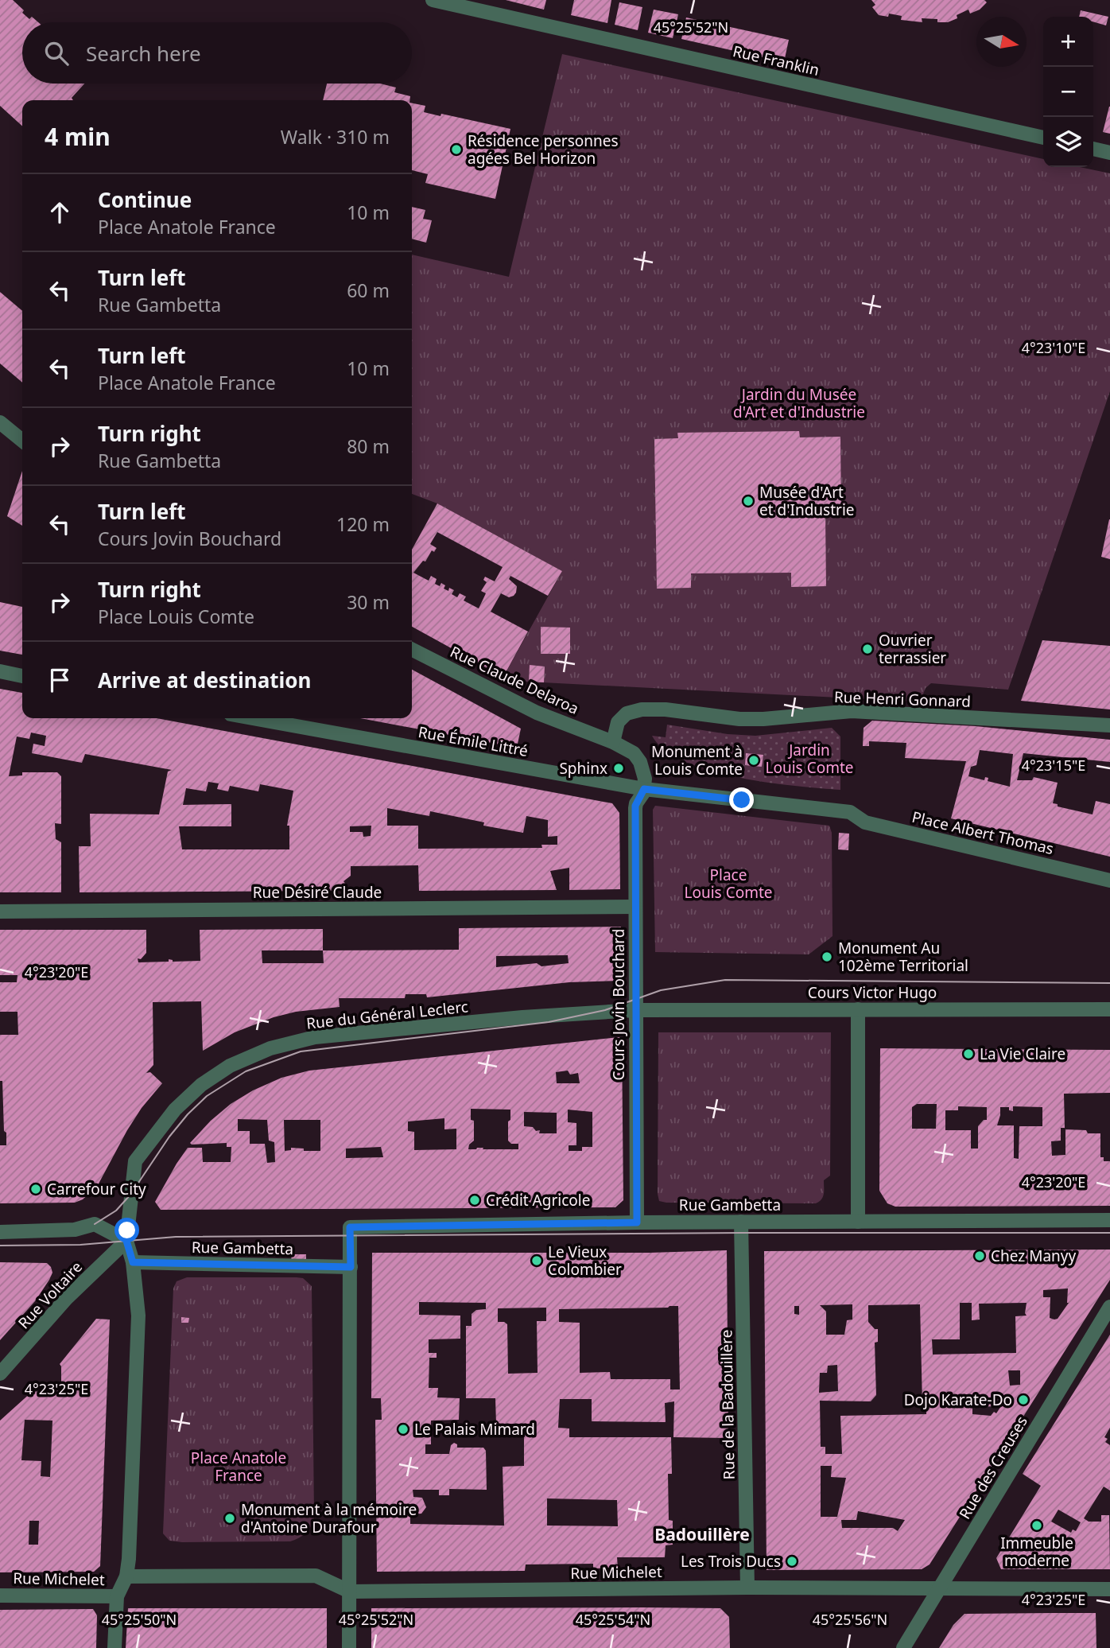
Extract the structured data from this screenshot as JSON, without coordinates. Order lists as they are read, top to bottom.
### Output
{
  "streets": {
    "street": [
      "Rue Franklin",
      "Rue Claude Delaroa",
      "Rue Henri Gonnard",
      "Rue Émile Littré",
      "Place Albert Thomas",
      "Rue Désiré Claude",
      "Cours Victor Hugo",
      "Cours Jovin Bouchard",
      "Rue du Général Leclerc",
      "Rue Gambetta",
      "Rue Voltaire",
      "Rue de la Badouillère",
      "Rue des Creuses",
      "Rue Michelet"
    ]
  },
  "crossings": [
    ["Rue Claude Delaroa", "Rue Henri Gonnard"],
    ["Rue Claude Delaroa", "Rue Émile Littré"],
    ["Rue Claude Delaroa", "Place Albert Thomas"],
    ["Rue Claude Delaroa", "Cours Jovin Bouchard"],
    ["Rue Émile Littré", "Place Albert Thomas"],
    ["Rue Émile Littré", "Cours Jovin Bouchard"],
    ["Place Albert Thomas", "Cours Jovin Bouchard"],
    ["Rue Désiré Claude", "Cours Jovin Bouchard"],
    ["Cours Victor Hugo", "Cours Jovin Bouchard"],
    ["Cours Victor Hugo", "Rue du Général Leclerc"],
    ["Cours Jovin Bouchard", "Rue du Général Leclerc"],
    ["Cours Jovin Bouchard", "Rue Gambetta"],
    ["Rue du Général Leclerc", "Rue Voltaire"],
    ["Rue Gambetta", "Rue de la Badouillère"],
    ["Rue de la Badouillère", "Rue Michelet"],
    ["Rue des Creuses", "Rue Michelet"]
  ],
  "districts": ["Badouillère"],
  "parks": [
    "Jardin du Musée d'Art et d'Industrie",
    "Jardin Louis Comte",
    "Place Louis Comte",
    "Place Anatole France"
  ],
  "places": [
    "Résidence personnes agées Bel Horizon",
    "Musée d'Art et d'Industrie",
    "Ouvrier terrassier",
    "Monument à Louis Comte",
    "Sphinx",
    "Monument Au 102ème Territorial",
    "La Vie Claire",
    "Carrefour City",
    "Crédit Agricole",
    "Chez Manyy",
    "Le Vieux Colombier",
    "Dojo Karate-Do",
    "Le Palais Mimard",
    "Monument à la mémoire d'Antoine Durafour",
    "Immeuble moderne",
    "Les Trois Ducs"
  ],
  "north": "right",
  "page": {
    "map_buttons": ["+", "−"],
    "search": "Search here",
    "heading": ["4 min", "Walk · 310 m"],
    "list": [
      ["Continue", "Place Anatole France", "10 m"],
      ["Turn left", "Rue Gambetta", "60 m"],
      ["Turn left", "Place Anatole France", "10 m"],
      ["Turn right", "Rue Gambetta", "80 m"],
      ["Turn left", "Cours Jovin Bouchard", "120 m"],
      ["Turn right", "Place Louis Comte", "30 m"],
      "Arrive at destination"
    ]
  },
  "coordinates": [
    "45°25'52\"N",
    "4°23'10\"E",
    "4°23'15\"E",
    "4°23'20\"E",
    "4°23'25\"E",
    "45°25'50\"N",
    "45°25'54\"N",
    "45°25'56\"N"
  ]
}
